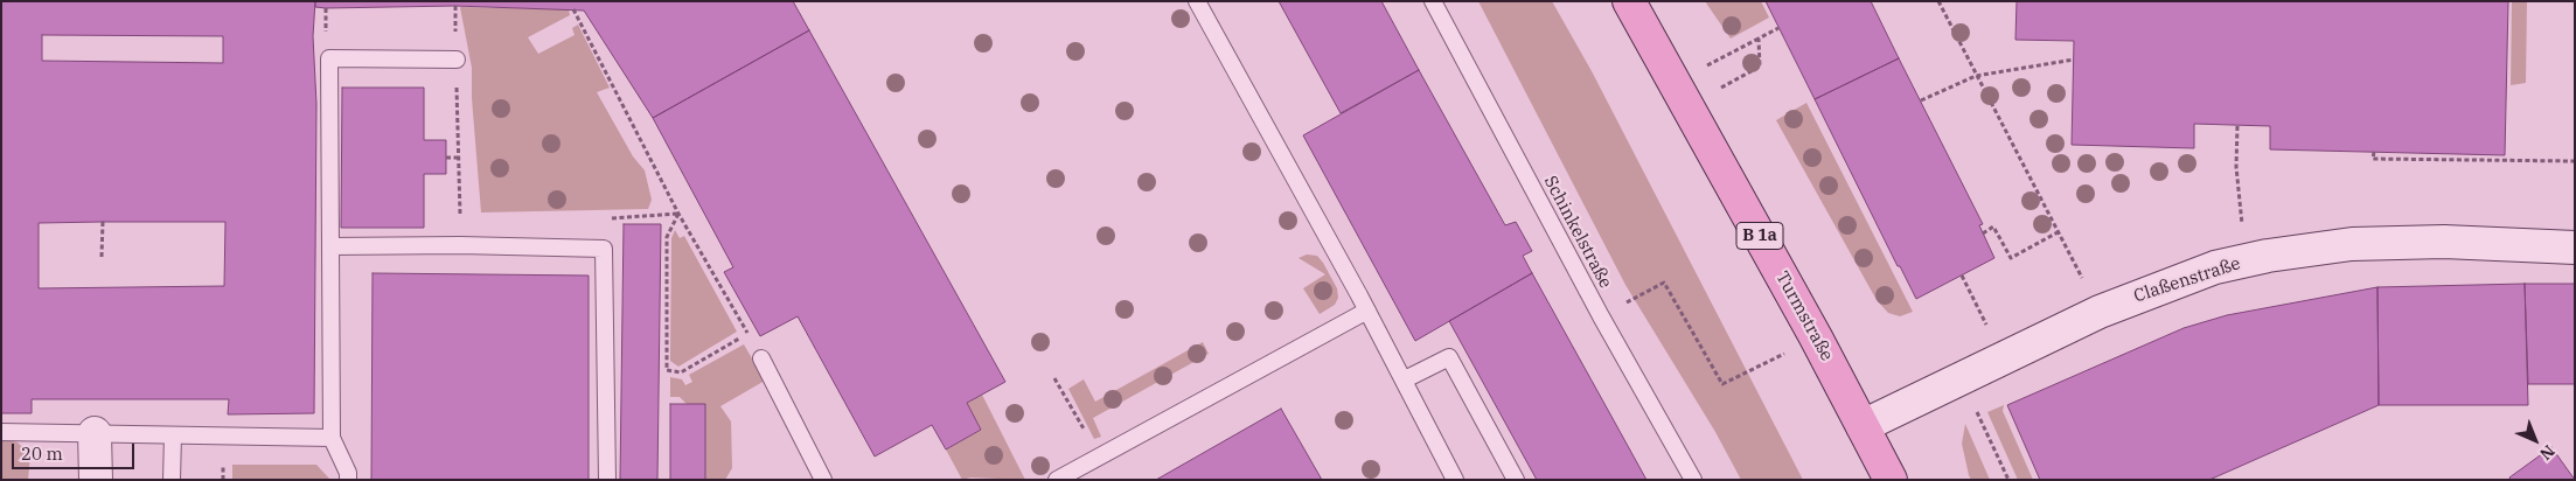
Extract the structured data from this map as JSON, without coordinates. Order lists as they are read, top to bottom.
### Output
{
  "streets": {
    "main road": ["B 1a", "Turmstraße"],
    "street": ["Claßenstraße"],
    "lane": ["Schinkelstraße"]
  },
  "crossings": [
    ["Claßenstraße", "Turmstraße"]
  ],
  "scale_bar": "20 m",
  "north": "bottom right"
}
